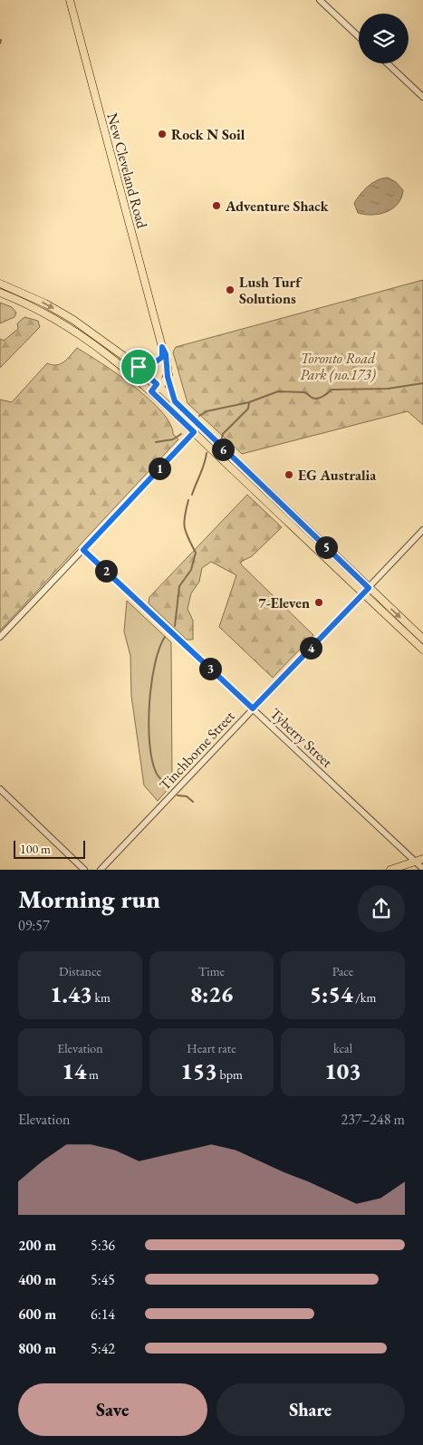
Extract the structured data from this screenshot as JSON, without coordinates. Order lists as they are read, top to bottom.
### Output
{
  "streets": {
    "main road": ["New Cleveland Road"],
    "street": ["Tyberry Street", "Tinchborne Street"]
  },
  "crossings": [
    ["Tyberry Street", "Tinchborne Street"]
  ],
  "parks": ["Toronto Road Park (no.173)"],
  "places": [
    "Rock N Soil",
    "Adventure Shack",
    "Lush Turf Solutions",
    "EG Australia",
    "7-Eleven"
  ],
  "scale_bar": "100 m",
  "page": {
    "pins": [
      "6",
      "1",
      "5",
      "2",
      "4",
      "3"
    ],
    "scale": "100 m",
    "heading": ["Morning run", "09:57"],
    "stats": [
      ["Distance", "1.43 km"],
      ["Time", "8:26"],
      ["Pace", "5:54 /km"],
      ["Elevation", "14 m"],
      ["Heart rate", "153 bpm"],
      ["kcal", "103"]
    ],
    "chart": ["Elevation", "237–248 m"],
    "list": [
      {
        "name": "200 m",
        "note": "5:36"
      },
      {
        "name": "400 m",
        "note": "5:45"
      },
      {
        "name": "600 m",
        "note": "6:14"
      },
      {
        "name": "800 m",
        "note": "5:42"
      }
    ],
    "buttons": ["Save", "Share"]
  }
}
